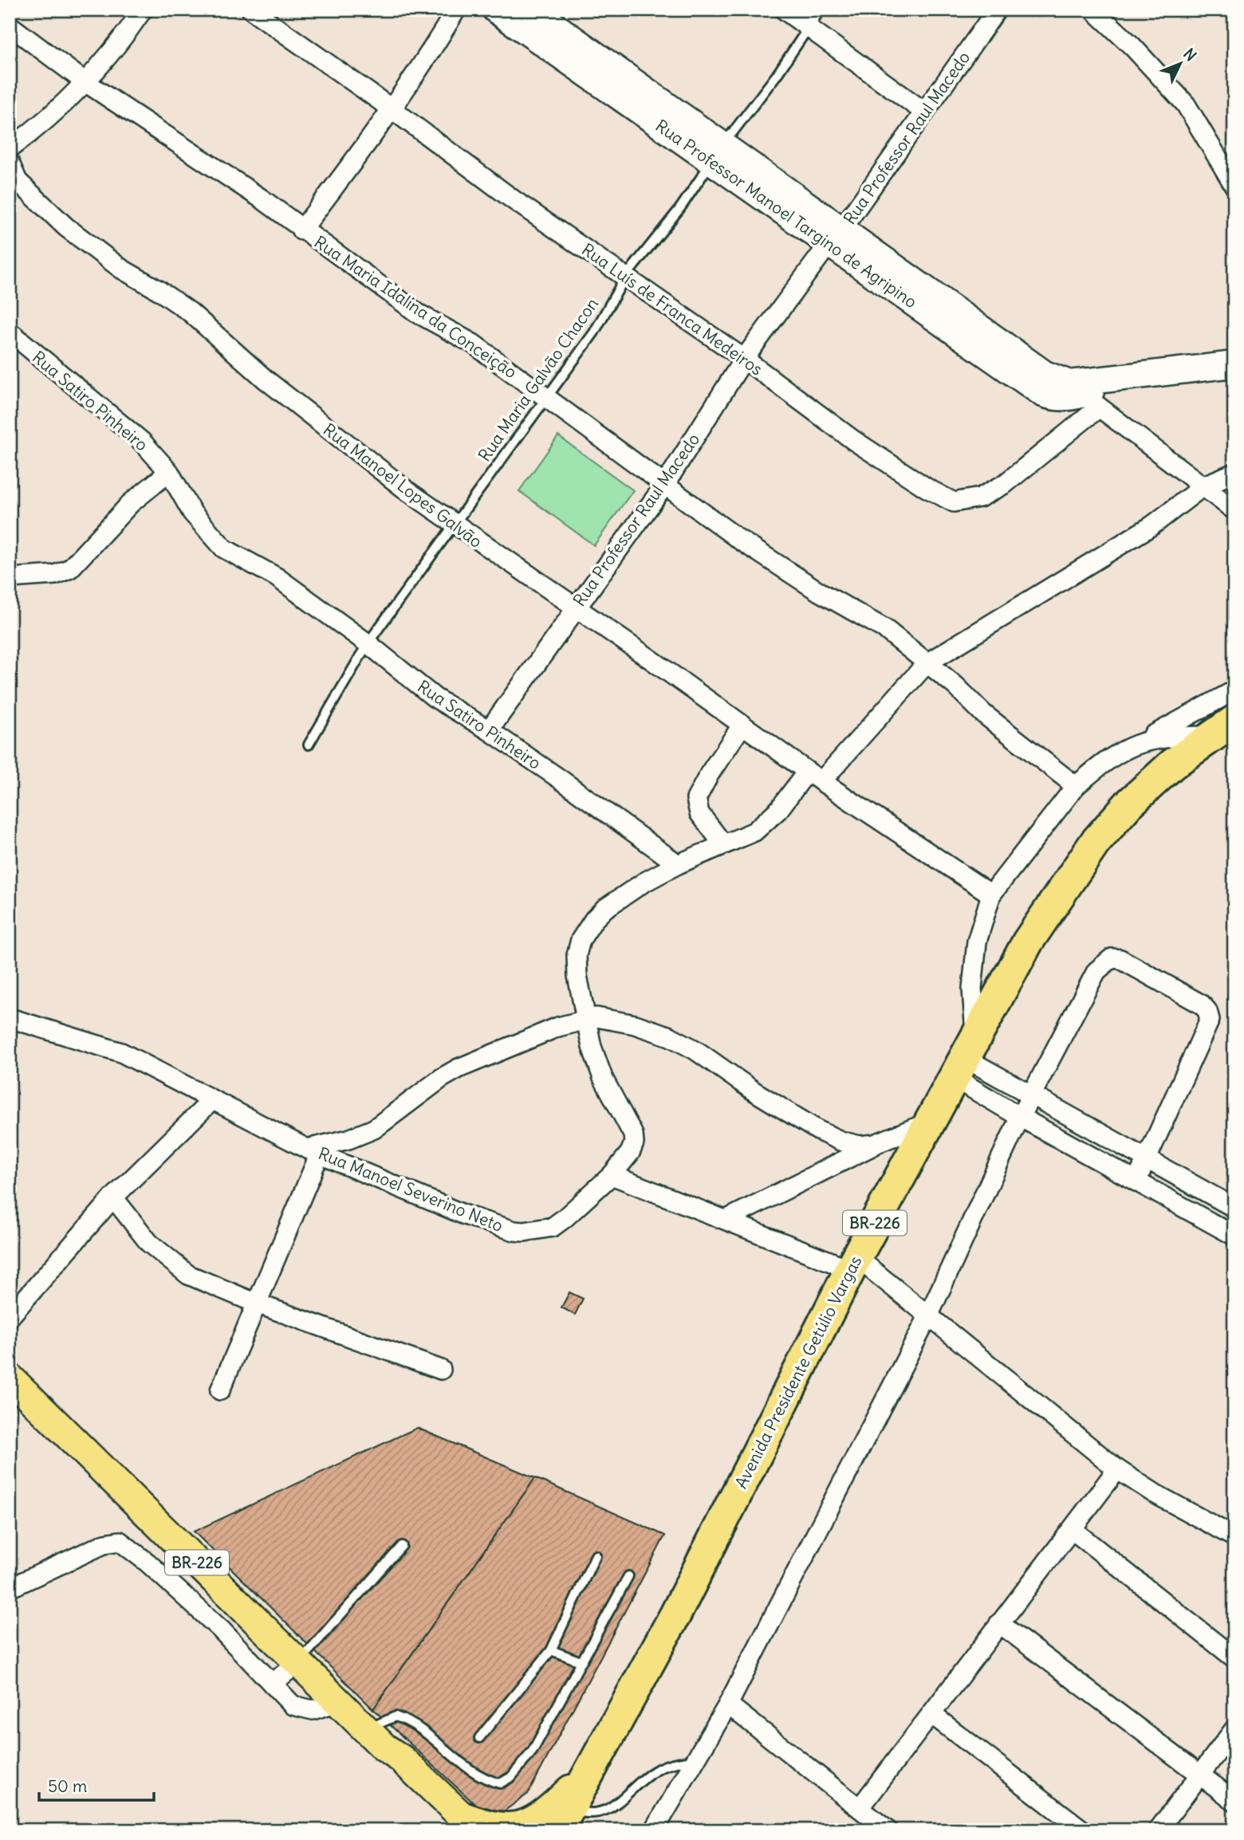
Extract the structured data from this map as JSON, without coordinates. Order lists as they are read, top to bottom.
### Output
{
  "streets": {
    "highway": ["BR-226", "Avenida Presidente Getúlio Vargas"],
    "street": [
      "Rua Professor Raul Macedo",
      "Rua Professor Manoel Targino de Agripino",
      "Rua Maria Idalina da Conceição",
      "Rua Luís de Franca Medeiros",
      "Rua Satiro Pinheiro",
      "Rua Manoel Lopes Galvão",
      "Rua Manoel Severino Neto"
    ],
    "lane": ["Rua Maria Galvão Chacon"]
  },
  "crossings": [
    ["Rua Professor Raul Macedo", "Rua Professor Manoel Targino de Agripino"],
    ["Rua Professor Raul Macedo", "Rua Maria Idalina da Conceição"],
    ["Rua Professor Raul Macedo", "Rua Luís de Franca Medeiros"],
    ["Rua Professor Raul Macedo", "Rua Satiro Pinheiro"],
    ["Rua Professor Raul Macedo", "Rua Manoel Lopes Galvão"],
    ["Rua Professor Manoel Targino de Agripino", "Rua Luís de Franca Medeiros"],
    ["Rua Professor Manoel Targino de Agripino", "Rua Maria Galvão Chacon"],
    ["Rua Maria Idalina da Conceição", "Rua Maria Galvão Chacon"],
    ["Rua Maria Idalina da Conceição", "Rua Manoel Severino Neto"],
    ["Rua Luís de Franca Medeiros", "Rua Maria Galvão Chacon"],
    ["Rua Maria Galvão Chacon", "Rua Satiro Pinheiro"],
    ["Rua Maria Galvão Chacon", "Rua Manoel Lopes Galvão"],
    ["Rua Satiro Pinheiro", "Rua Manoel Severino Neto"],
    ["Rua Manoel Lopes Galvão", "Rua Manoel Severino Neto"],
    ["BR-226", "Avenida Presidente Getúlio Vargas"]
  ],
  "scale_bar": "50 m",
  "north": "top right"
}
